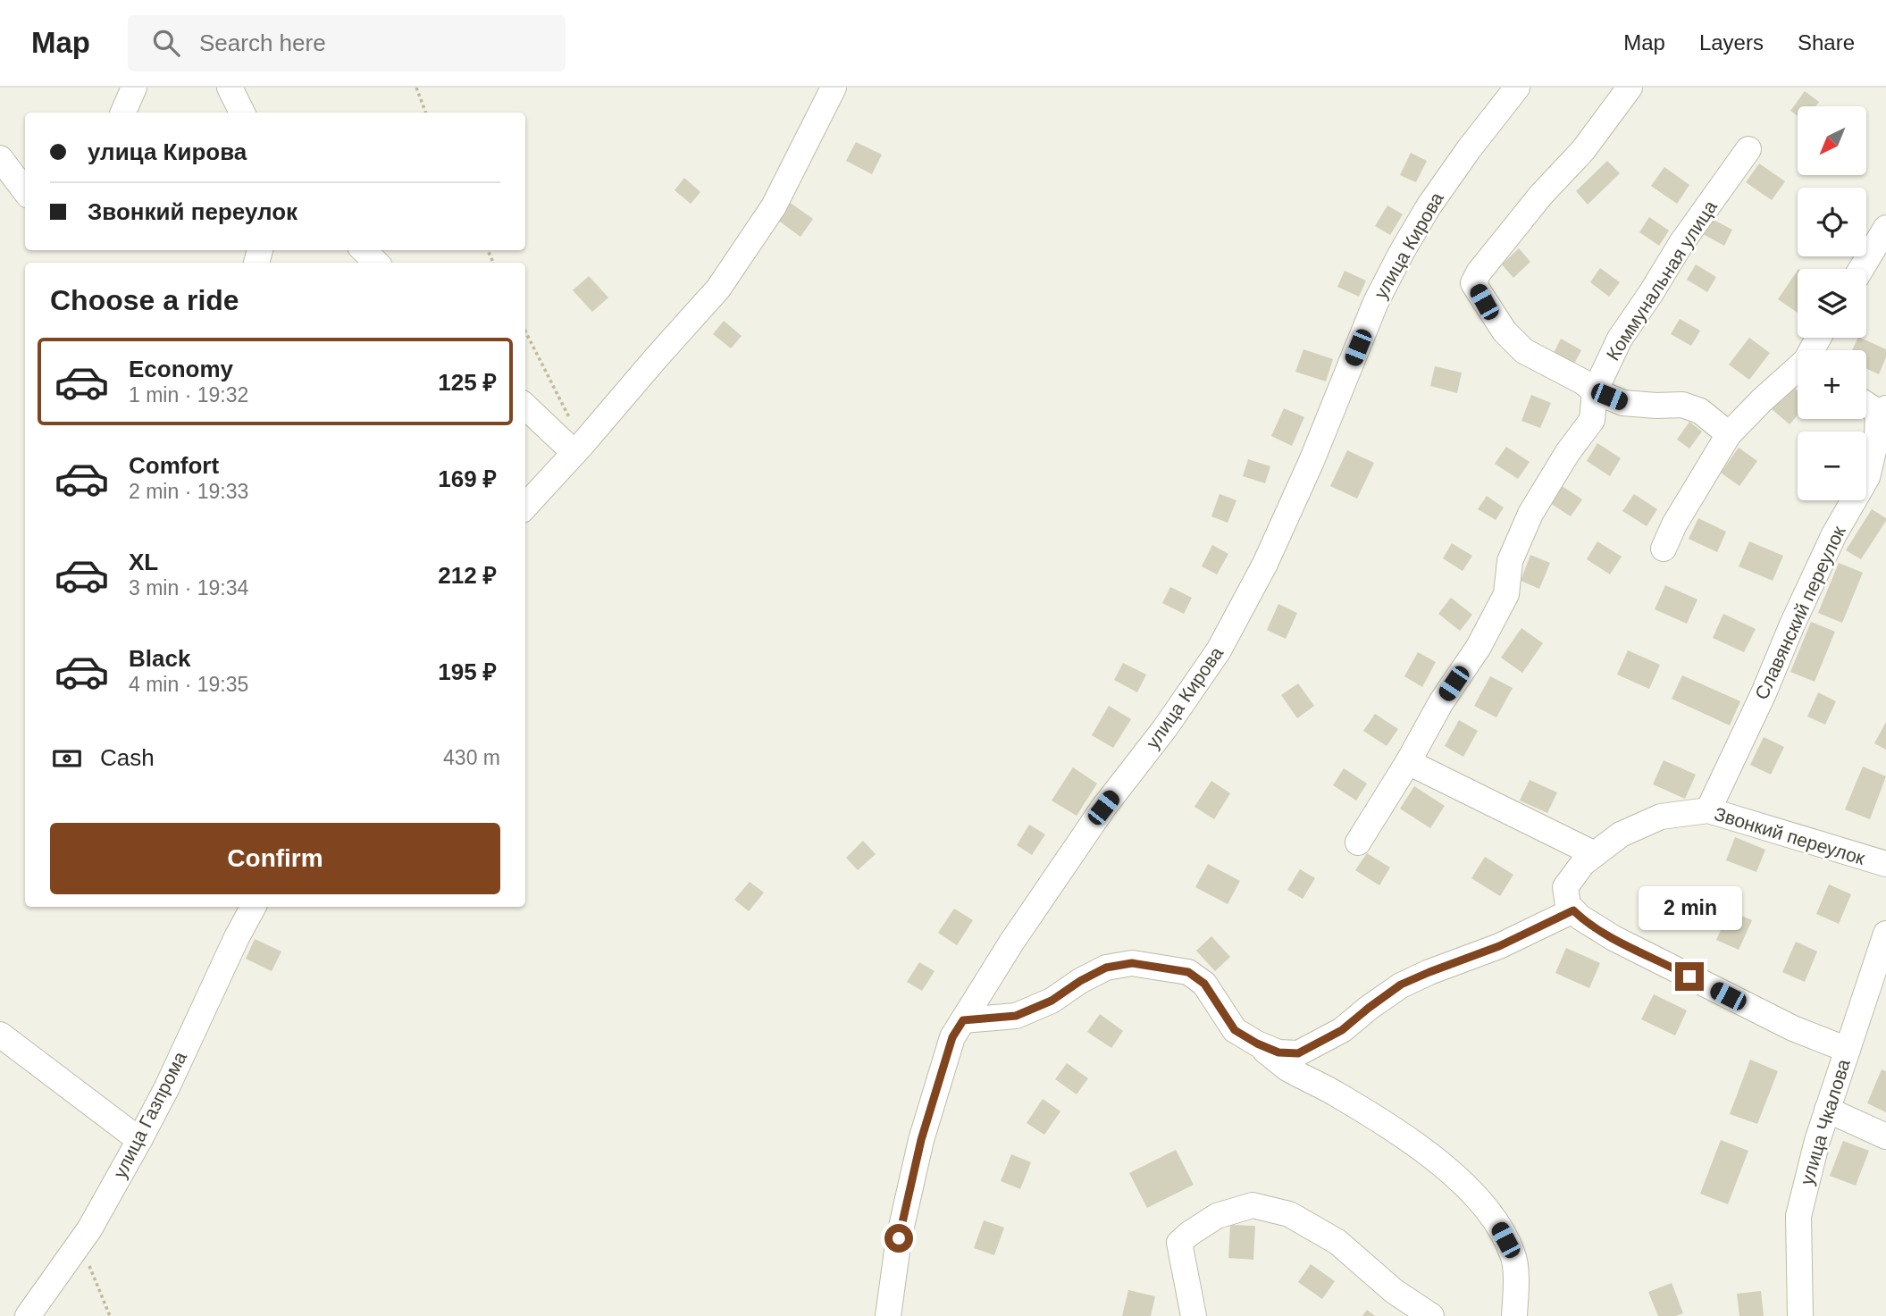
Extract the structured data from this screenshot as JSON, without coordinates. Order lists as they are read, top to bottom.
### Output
{
  "streets": {
    "street": [
      "улица Кирова",
      "Коммунальная улица",
      "Славянский переулок",
      "Звонкий переулок",
      "улица Газпрома",
      "улица Чкалова"
    ]
  },
  "crossings": [
    ["Славянский переулок", "Звонкий переулок"]
  ],
  "north": "bottom left",
  "page": {
    "header": "Map",
    "search": "Search here",
    "nav": ["Map", "Layers", "Share"],
    "map_buttons": ["+", "−"],
    "banner": ["улица Кирова", "Звонкий переулок"],
    "heading": "Choose a ride",
    "list": [
      {
        "name": "Economy",
        "note": "1 min · 19:32",
        "value": "125 ₽"
      },
      {
        "name": "Comfort",
        "note": "2 min · 19:33",
        "value": "169 ₽"
      },
      {
        "name": "XL",
        "note": "3 min · 19:34",
        "value": "212 ₽"
      },
      {
        "name": "Black",
        "note": "4 min · 19:35",
        "value": "195 ₽"
      }
    ],
    "pay": ["Cash", "430 m"],
    "buttons": "Confirm",
    "bubble": "2 min"
  }
}
